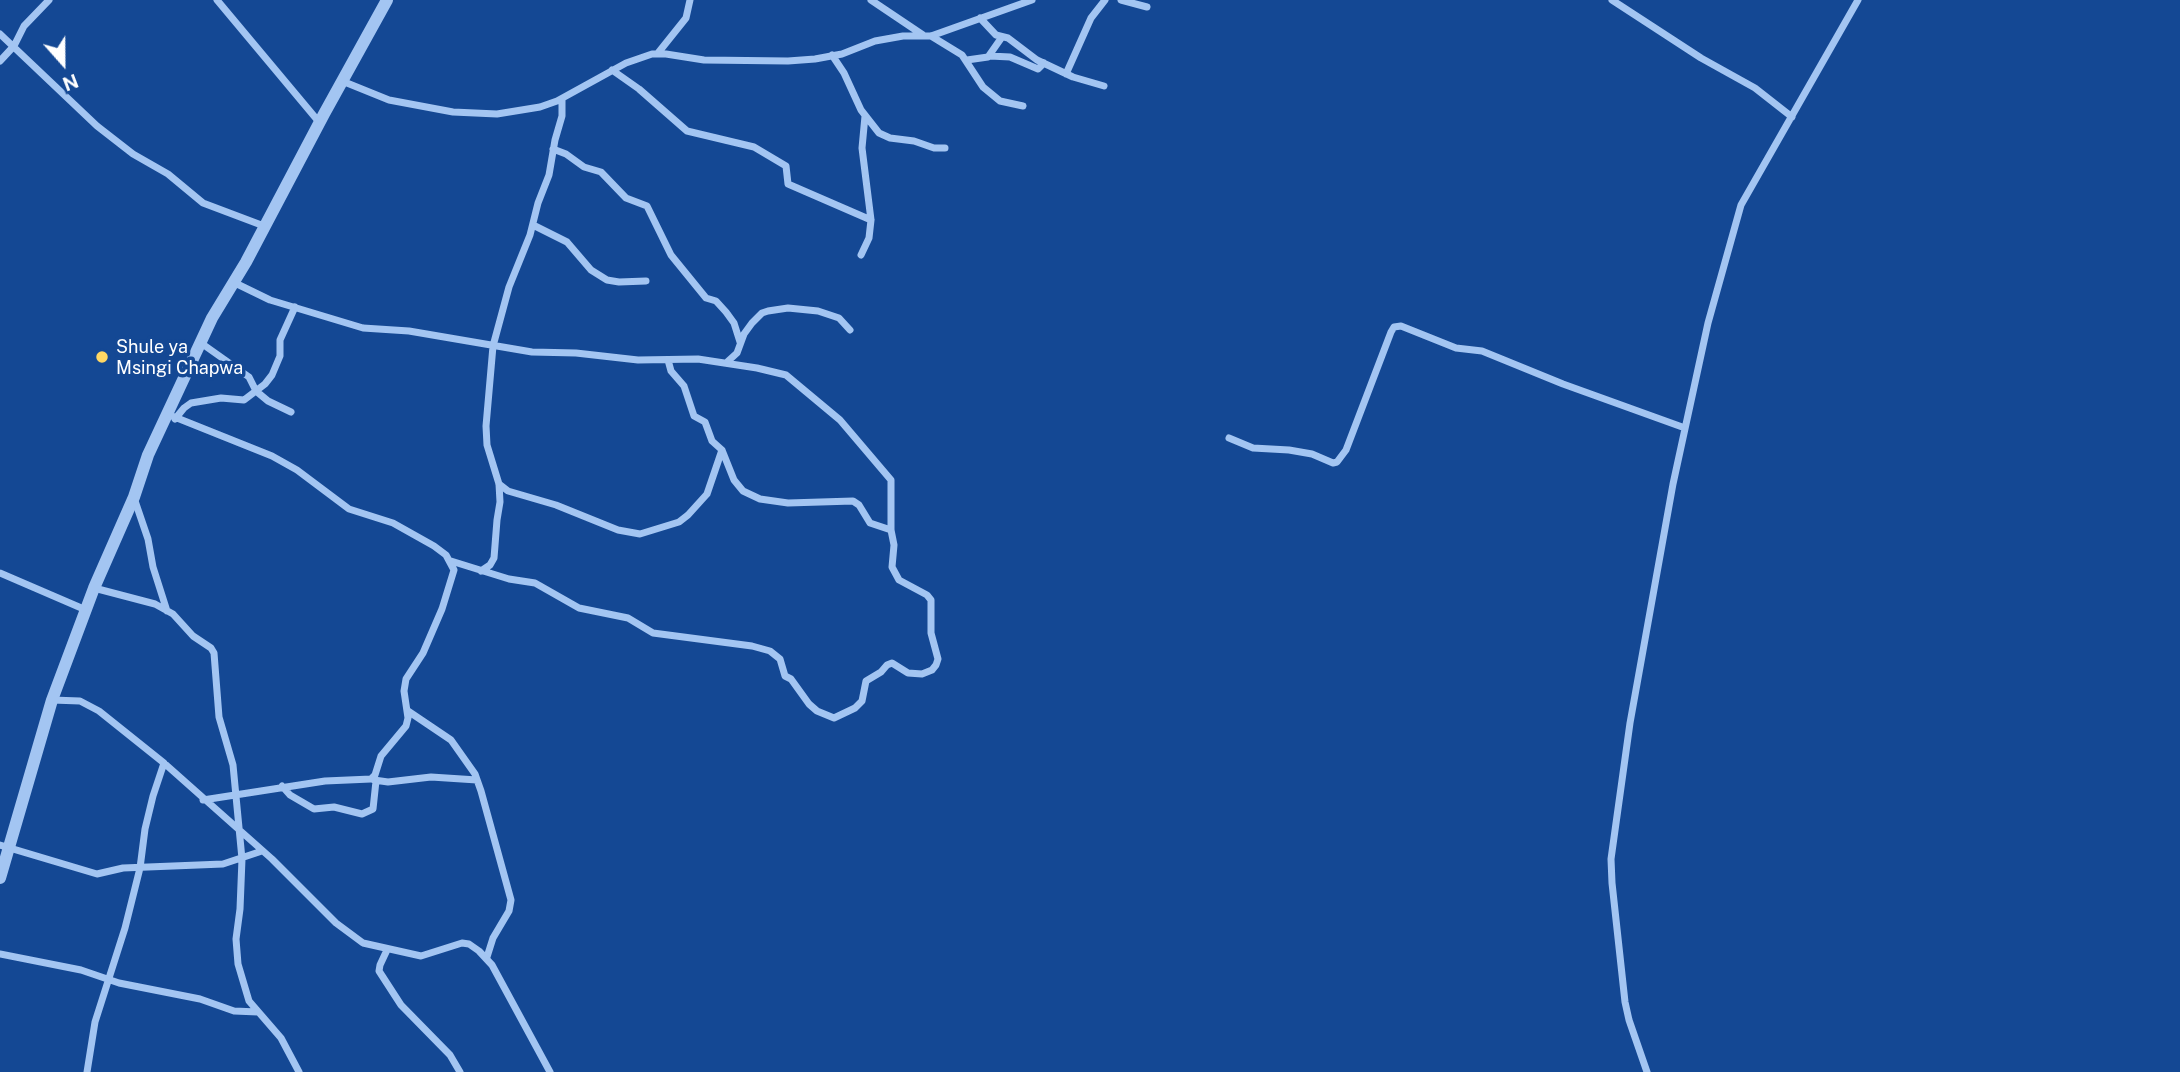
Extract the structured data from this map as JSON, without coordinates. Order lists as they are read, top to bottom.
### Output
{
  "places": ["Shule ya Msingi Chapwa"],
  "north": "bottom"
}
